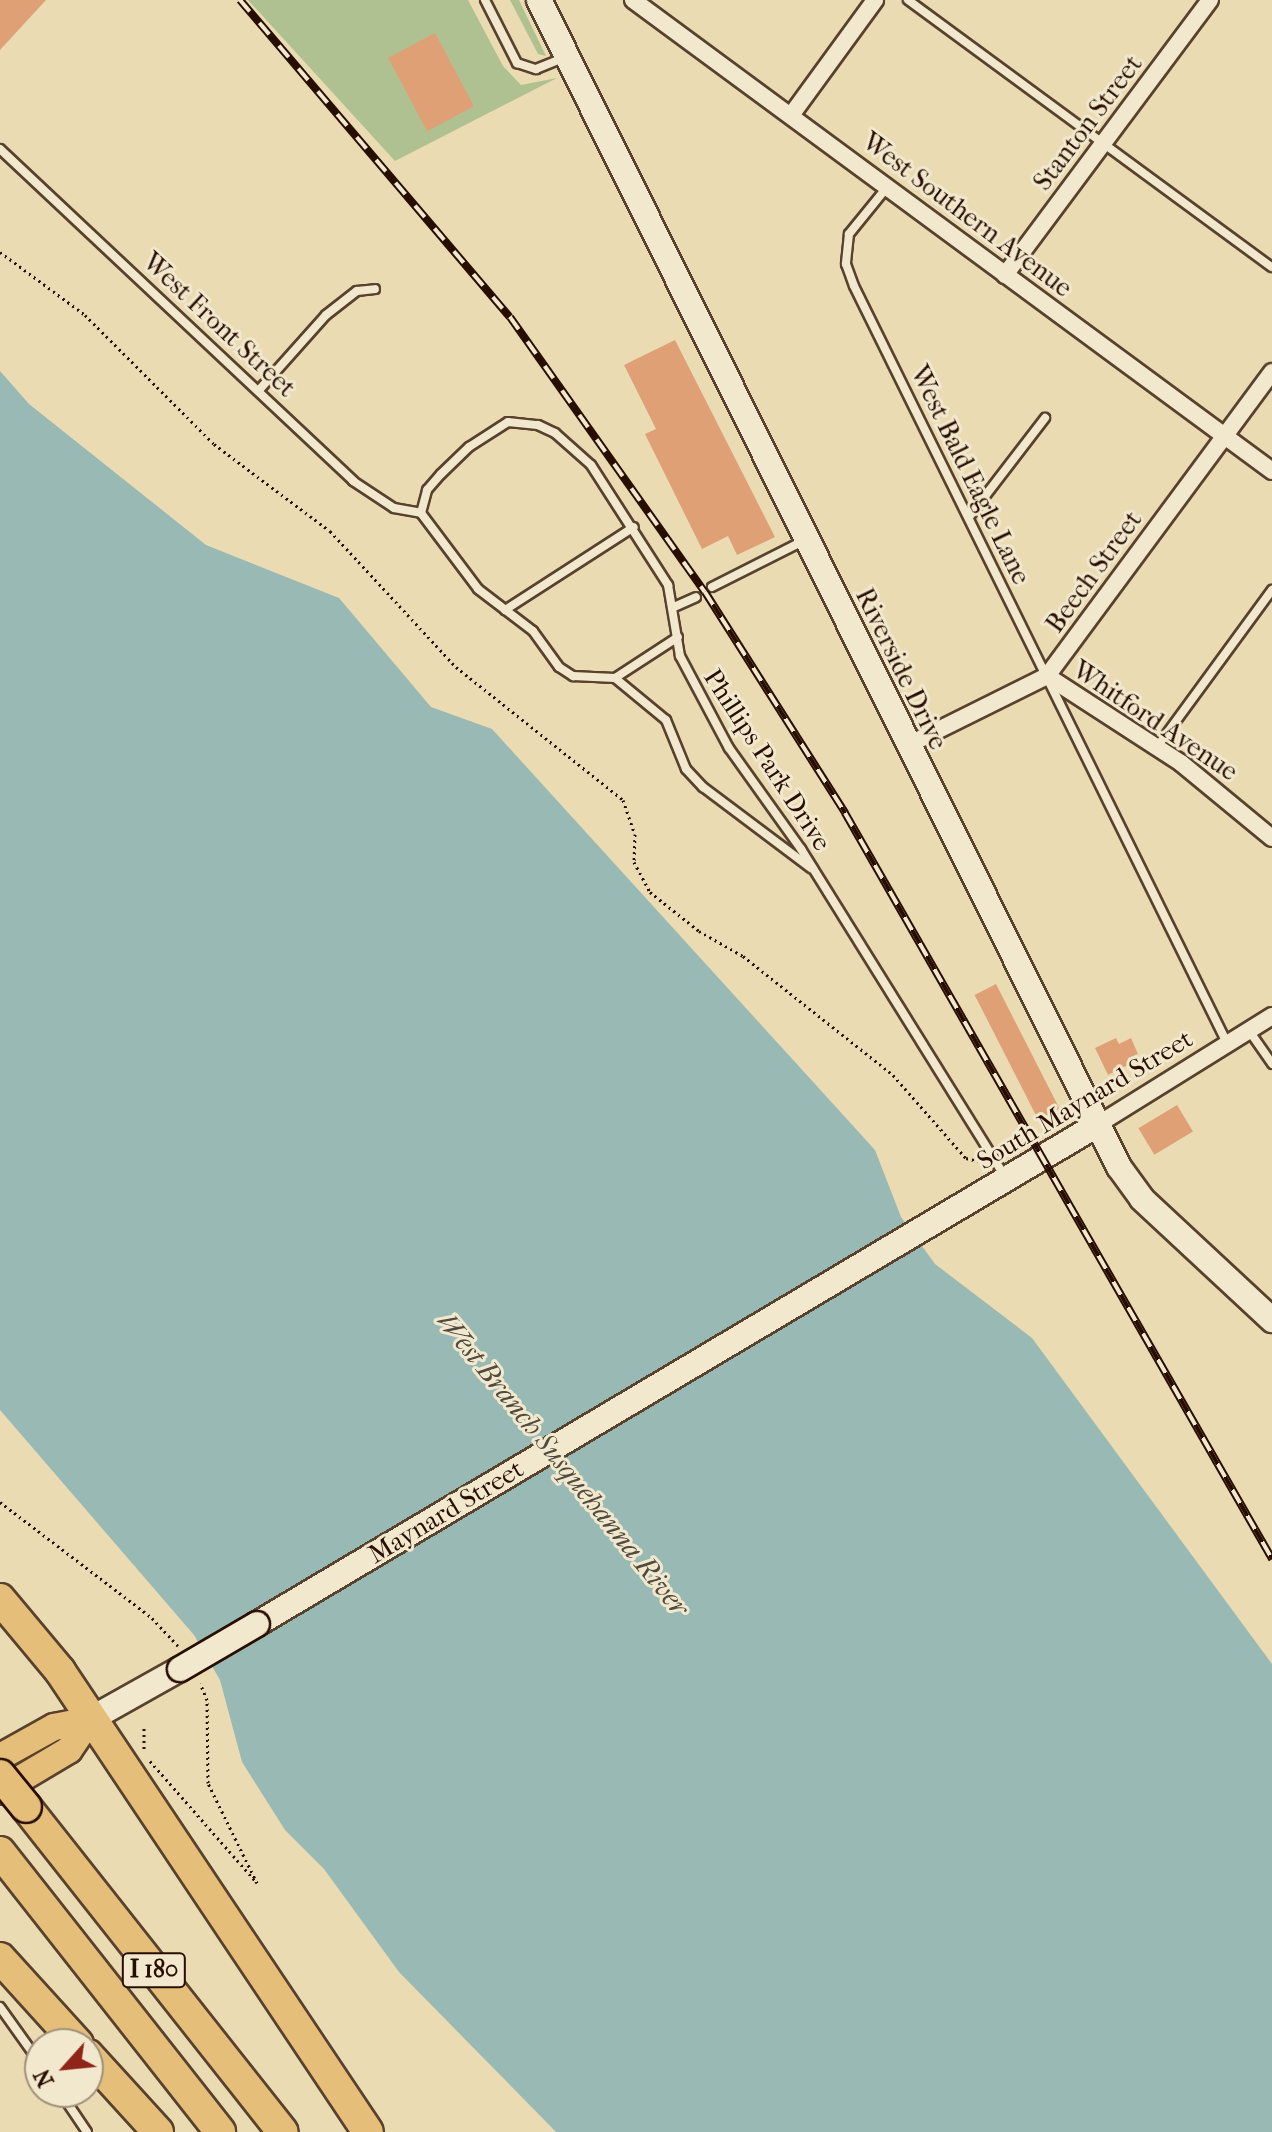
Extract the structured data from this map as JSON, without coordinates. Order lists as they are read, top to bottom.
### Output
{
  "streets": {
    "highway": ["I 180"],
    "main road": ["Riverside Drive", "South Maynard Street", "Maynard Street"],
    "street": [
      "Stanton Street",
      "West Southern Avenue",
      "Beech Street",
      "Whitford Avenue"
    ],
    "lane": ["West Front Street", "West Bald Eagle Lane", "Phillips Park Drive"]
  },
  "crossings": [
    ["Stanton Street", "West Southern Avenue"],
    ["West Southern Avenue", "West Bald Eagle Lane"],
    ["West Southern Avenue", "Beech Street"],
    ["West Front Street", "Phillips Park Drive"],
    ["West Bald Eagle Lane", "Beech Street"],
    ["West Bald Eagle Lane", "Whitford Avenue"],
    ["West Bald Eagle Lane", "South Maynard Street"],
    ["Beech Street", "Riverside Drive"],
    ["Beech Street", "Whitford Avenue"],
    ["Riverside Drive", "South Maynard Street"],
    ["Phillips Park Drive", "South Maynard Street"],
    ["South Maynard Street", "Maynard Street"]
  ],
  "water": ["West Branch Susquehanna River"],
  "north": "bottom left"
}
